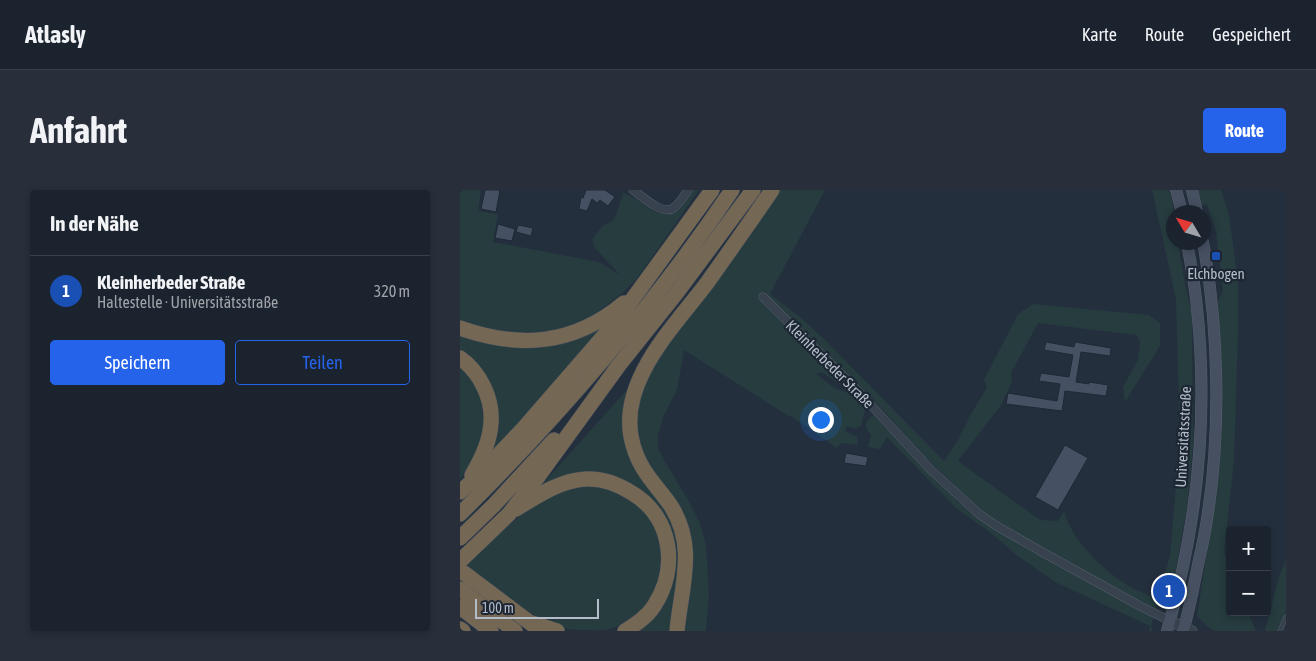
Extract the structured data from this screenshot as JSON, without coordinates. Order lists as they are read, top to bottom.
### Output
{
  "streets": {
    "main road": ["Universitätsstraße"],
    "street": ["Kleinherbeder Straße"]
  },
  "crossings": [
    ["Kleinherbeder Straße", "Universitätsstraße"]
  ],
  "places": {
    "transit": ["Elchbogen"]
  },
  "scale_bar": "100 m",
  "north": "top left",
  "page": {
    "header": "Atlasly",
    "nav": ["Karte", "Route", "Gespeichert"],
    "buttons": [
      "Route",
      ["Speichern", "Teilen"]
    ],
    "title": "Anfahrt",
    "heading": "In der Nähe",
    "list": [
      {
        "mark": "1",
        "name": "Kleinherbeder Straße",
        "note": "Haltestelle · Universitätsstraße",
        "value": "320 m"
      }
    ],
    "map_buttons": ["+", "−"],
    "pins": "1",
    "scale": "100 m"
  }
}
